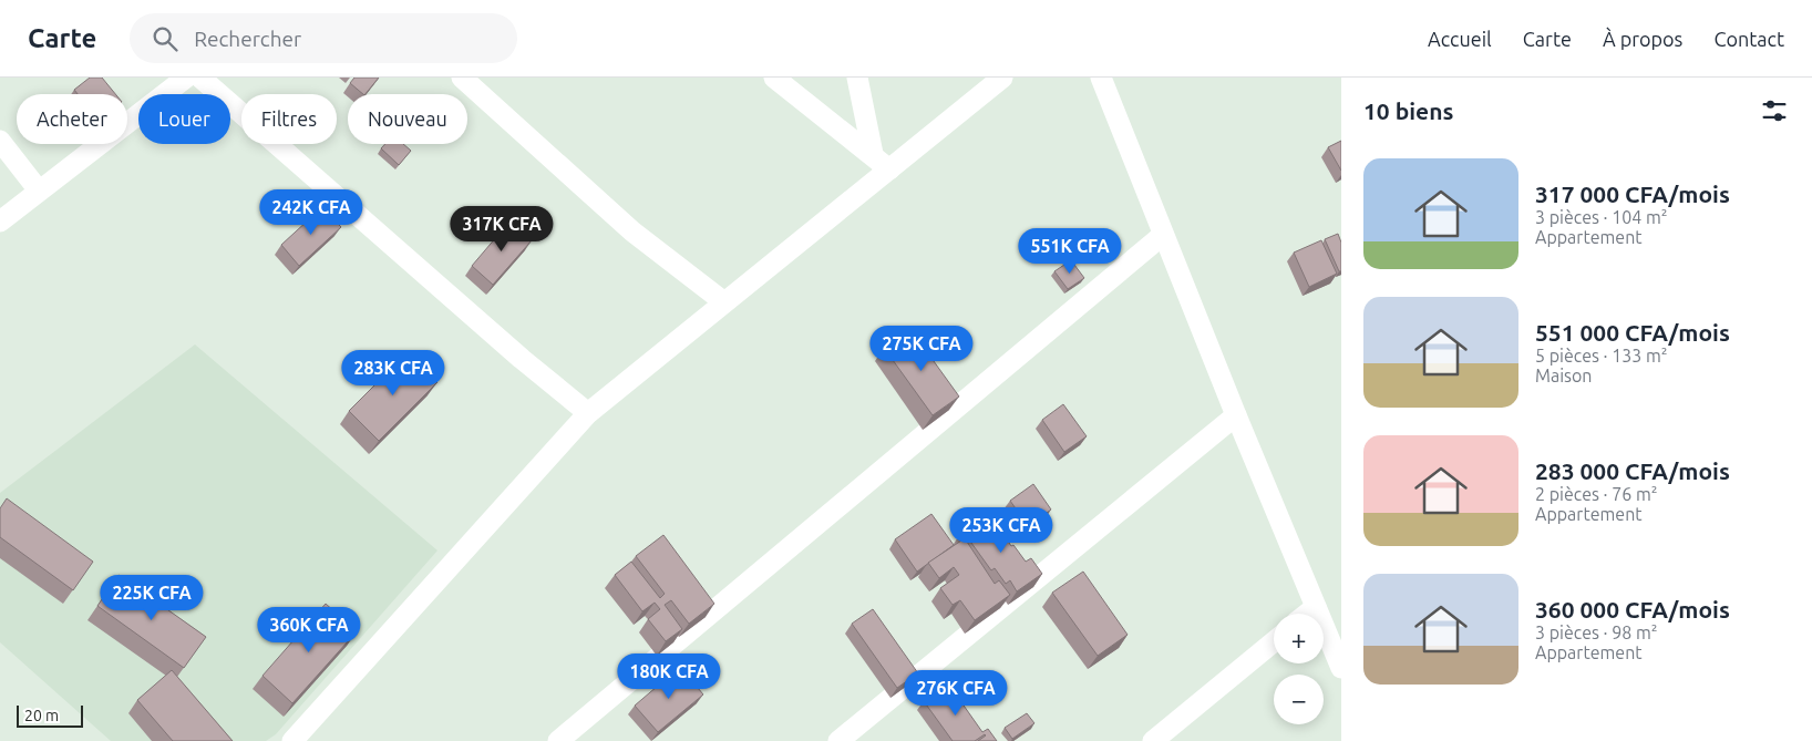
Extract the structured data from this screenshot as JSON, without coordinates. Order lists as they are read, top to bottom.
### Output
{
  "scale_bar": "20 m",
  "page": {
    "header": "Carte",
    "search": "Rechercher",
    "nav": [
      "Accueil",
      "Carte",
      "À propos",
      "Contact"
    ],
    "heading": "10 biens",
    "chip": [
      "Acheter",
      "Louer",
      "Filtres",
      "Nouveau"
    ],
    "list": [
      {
        "name": "317 000 CFA/mois",
        "note": "3 pièces · 104 m² · Appartement"
      },
      {
        "name": "551 000 CFA/mois",
        "note": "5 pièces · 133 m² · Maison"
      },
      {
        "name": "283 000 CFA/mois",
        "note": "2 pièces · 76 m² · Appartement"
      },
      {
        "name": "360 000 CFA/mois",
        "note": "3 pièces · 98 m² · Appartement"
      }
    ],
    "price": [
      "242K CFA",
      "317K CFA",
      "551K CFA",
      "275K CFA",
      "283K CFA",
      "253K CFA",
      "225K CFA",
      "360K CFA",
      "180K CFA",
      "276K CFA"
    ],
    "map_buttons": ["+", "−"],
    "scale": "20 m"
  }
}
